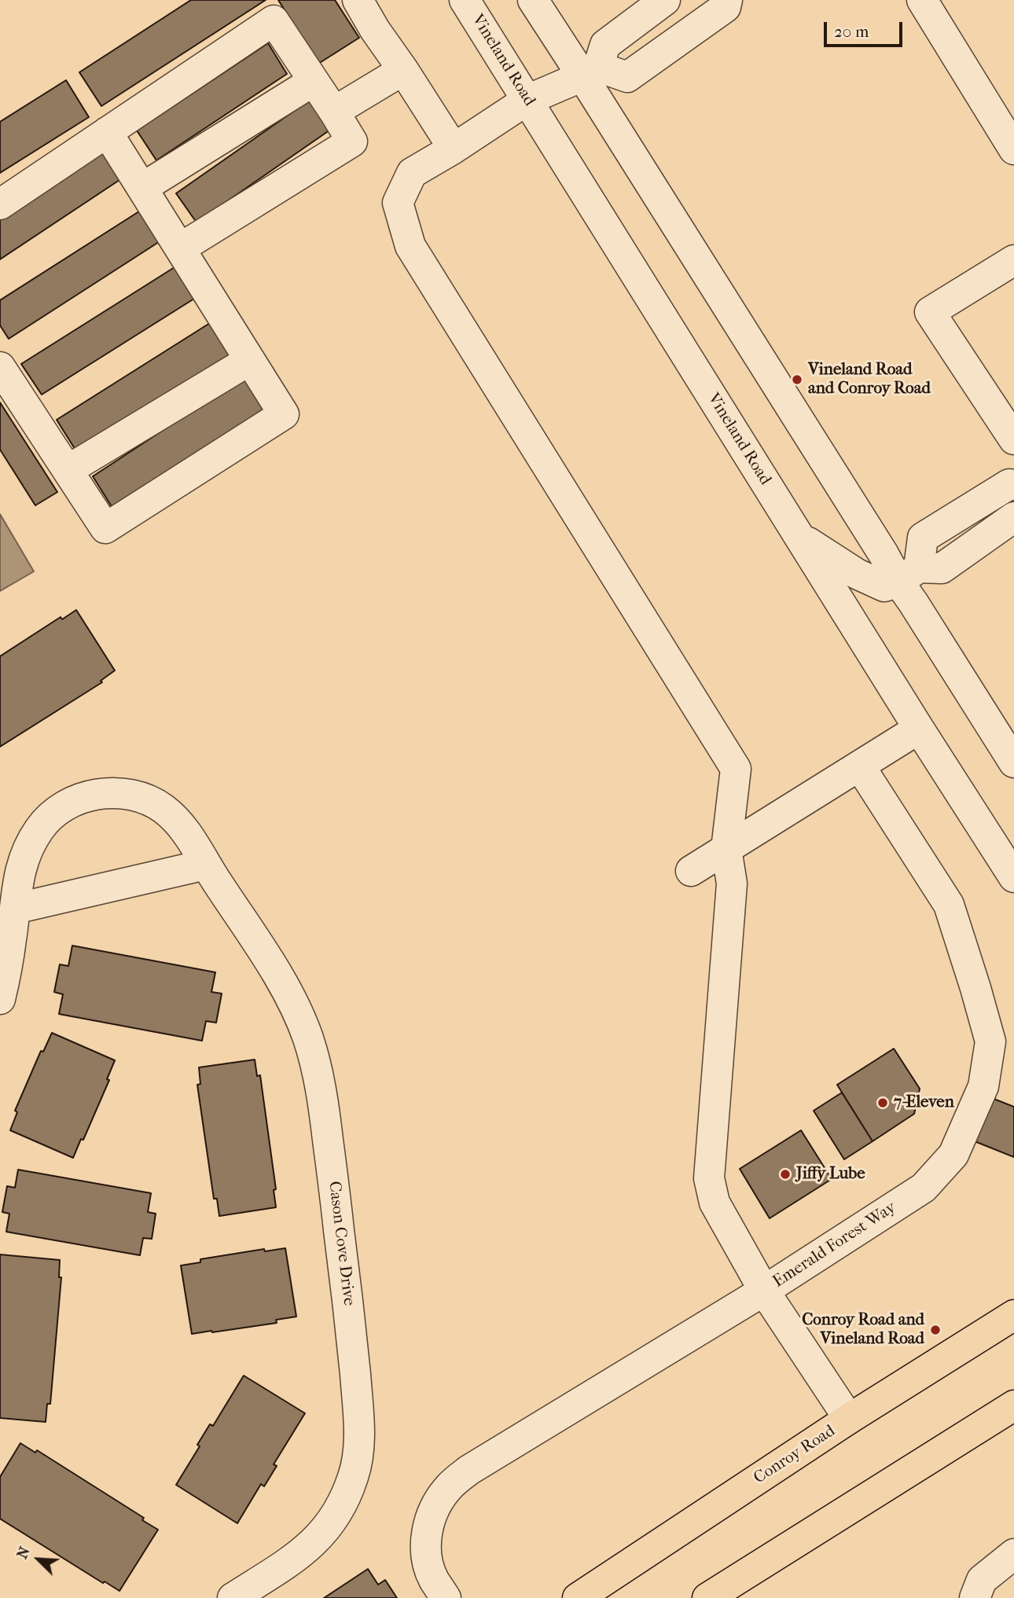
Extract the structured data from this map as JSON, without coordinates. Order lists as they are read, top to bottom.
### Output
{
  "streets": {
    "main road": ["Conroy Road"],
    "street": ["Vineland Road", "Cason Cove Drive", "Emerald Forest Way"]
  },
  "places": [
    "Vineland Road and Conroy Road",
    "7-Eleven",
    "Jiffy Lube",
    "Conroy Road and Vineland Road"
  ],
  "scale_bar": "20 m",
  "north": "top left"
}
